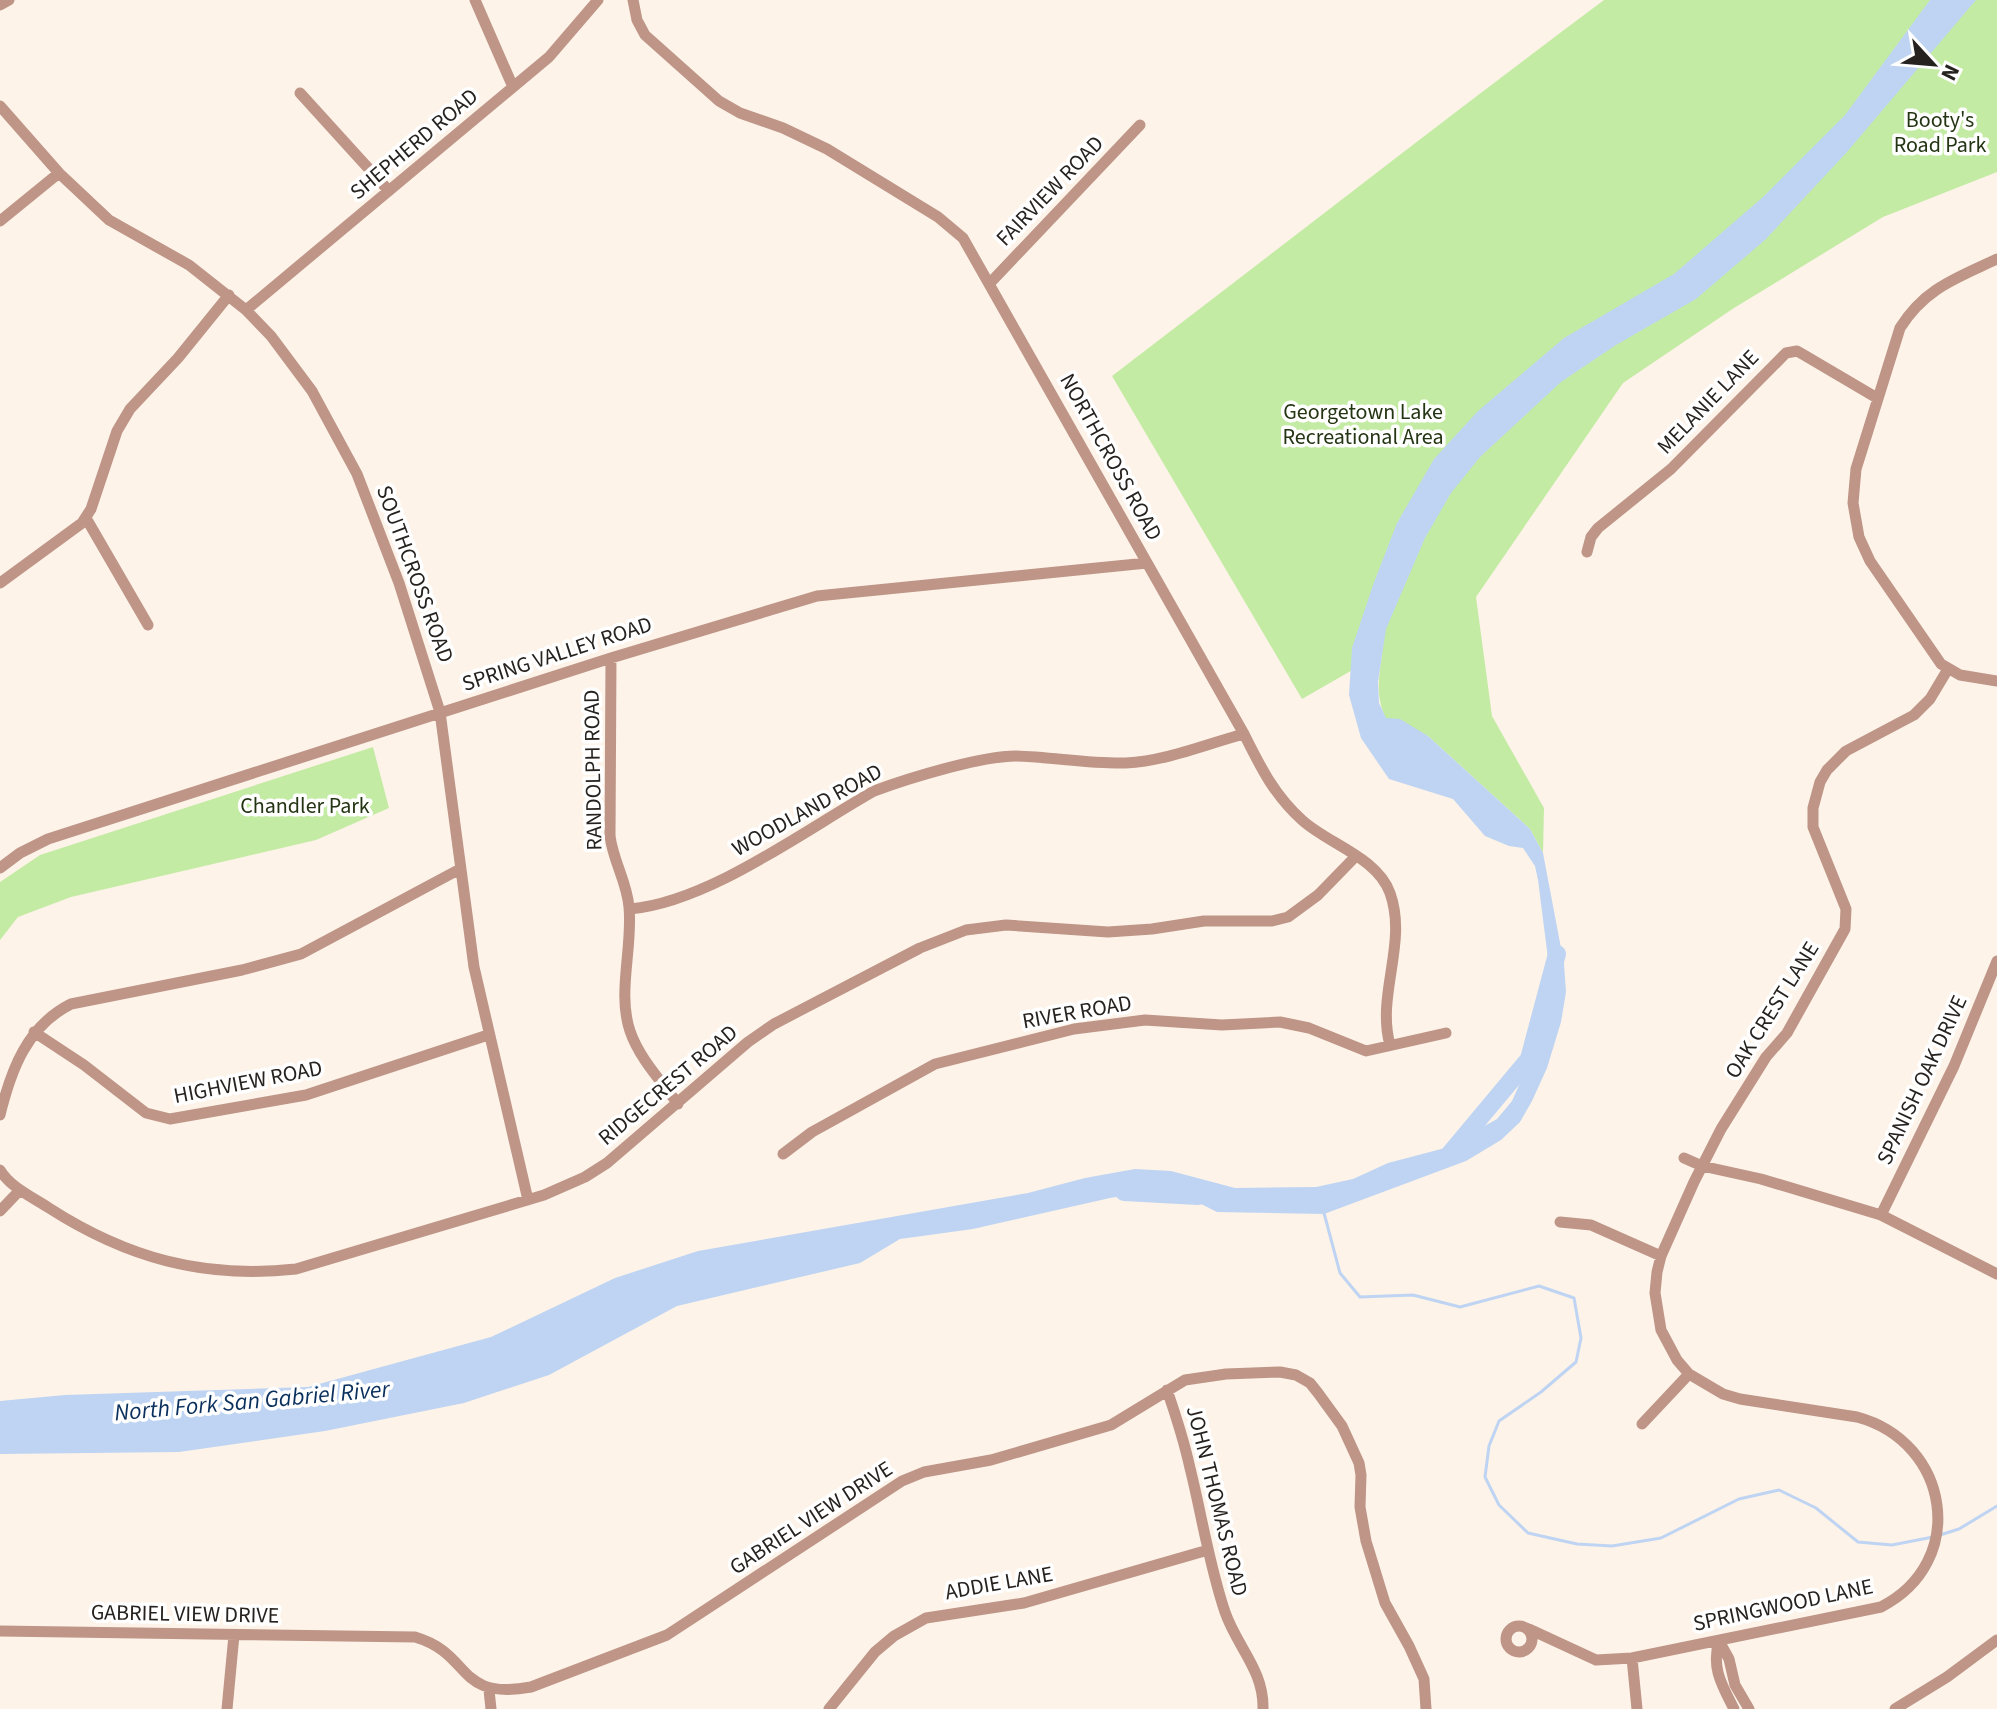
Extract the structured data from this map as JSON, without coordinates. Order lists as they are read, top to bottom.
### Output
{
  "streets": {
    "street": [
      "SHEPHERD ROAD",
      "FAIRVIEW ROAD",
      "MELANIE LANE",
      "NORTHCROSS ROAD",
      "SOUTHCROSS ROAD",
      "SPRING VALLEY ROAD",
      "RANDOLPH ROAD",
      "WOODLAND ROAD",
      "OAK CREST LANE",
      "RIVER ROAD",
      "SPANISH OAK DRIVE",
      "HIGHVIEW ROAD",
      "RIDGECREST ROAD",
      "JOHN THOMAS ROAD",
      "GABRIEL VIEW DRIVE",
      "ADDIE LANE",
      "SPRINGWOOD LANE"
    ]
  },
  "crossings": [
    ["SHEPHERD ROAD", "SOUTHCROSS ROAD"],
    ["FAIRVIEW ROAD", "NORTHCROSS ROAD"],
    ["NORTHCROSS ROAD", "SPRING VALLEY ROAD"],
    ["NORTHCROSS ROAD", "WOODLAND ROAD"],
    ["NORTHCROSS ROAD", "RIVER ROAD"],
    ["NORTHCROSS ROAD", "RIDGECREST ROAD"],
    ["SOUTHCROSS ROAD", "SPRING VALLEY ROAD"],
    ["SOUTHCROSS ROAD", "HIGHVIEW ROAD"],
    ["SOUTHCROSS ROAD", "RIDGECREST ROAD"],
    ["SPRING VALLEY ROAD", "RANDOLPH ROAD"],
    ["RANDOLPH ROAD", "WOODLAND ROAD"],
    ["RANDOLPH ROAD", "RIDGECREST ROAD"],
    ["OAK CREST LANE", "SPRINGWOOD LANE"],
    ["JOHN THOMAS ROAD", "GABRIEL VIEW DRIVE"],
    ["JOHN THOMAS ROAD", "ADDIE LANE"]
  ],
  "water": ["North Fork San Gabriel River"],
  "parks": ["Booty's Road Park", "Georgetown Lake Recreational Area", "Chandler Park"],
  "north": "bottom right"
}
